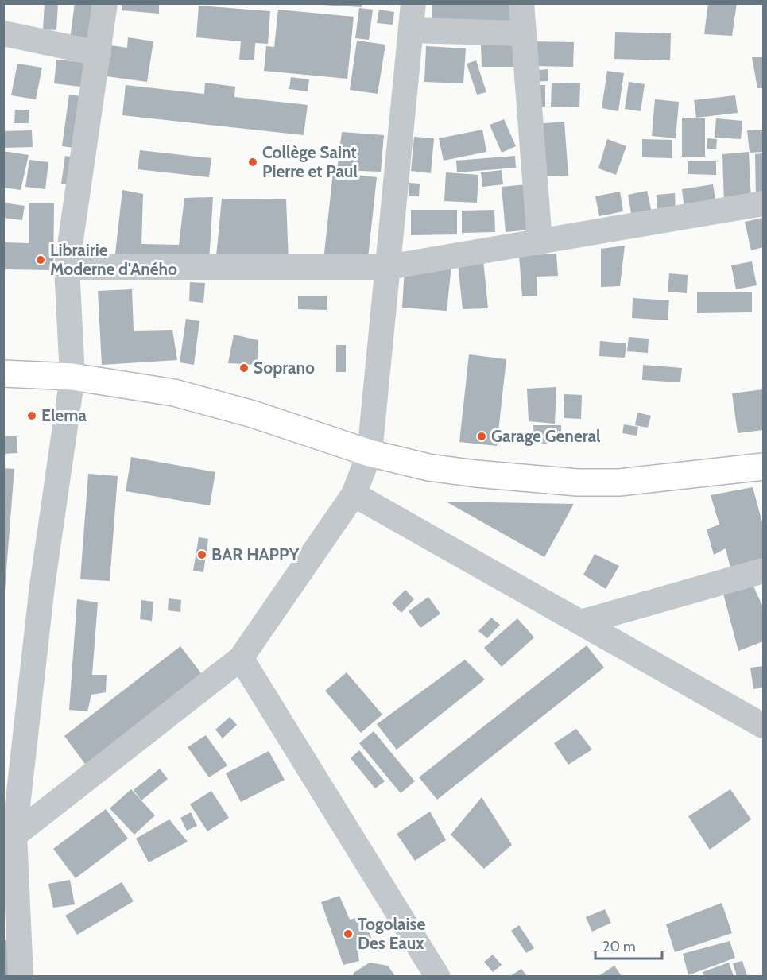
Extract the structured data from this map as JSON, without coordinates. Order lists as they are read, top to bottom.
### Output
{
  "places": [
    "Collège Saint Pierre et Paul",
    "Librairie Moderne d'Aného",
    "Soprano",
    "Elema",
    "Garage General",
    "BAR HAPPY",
    "Togolaise Des Eaux"
  ],
  "scale_bar": "20 m"
}
